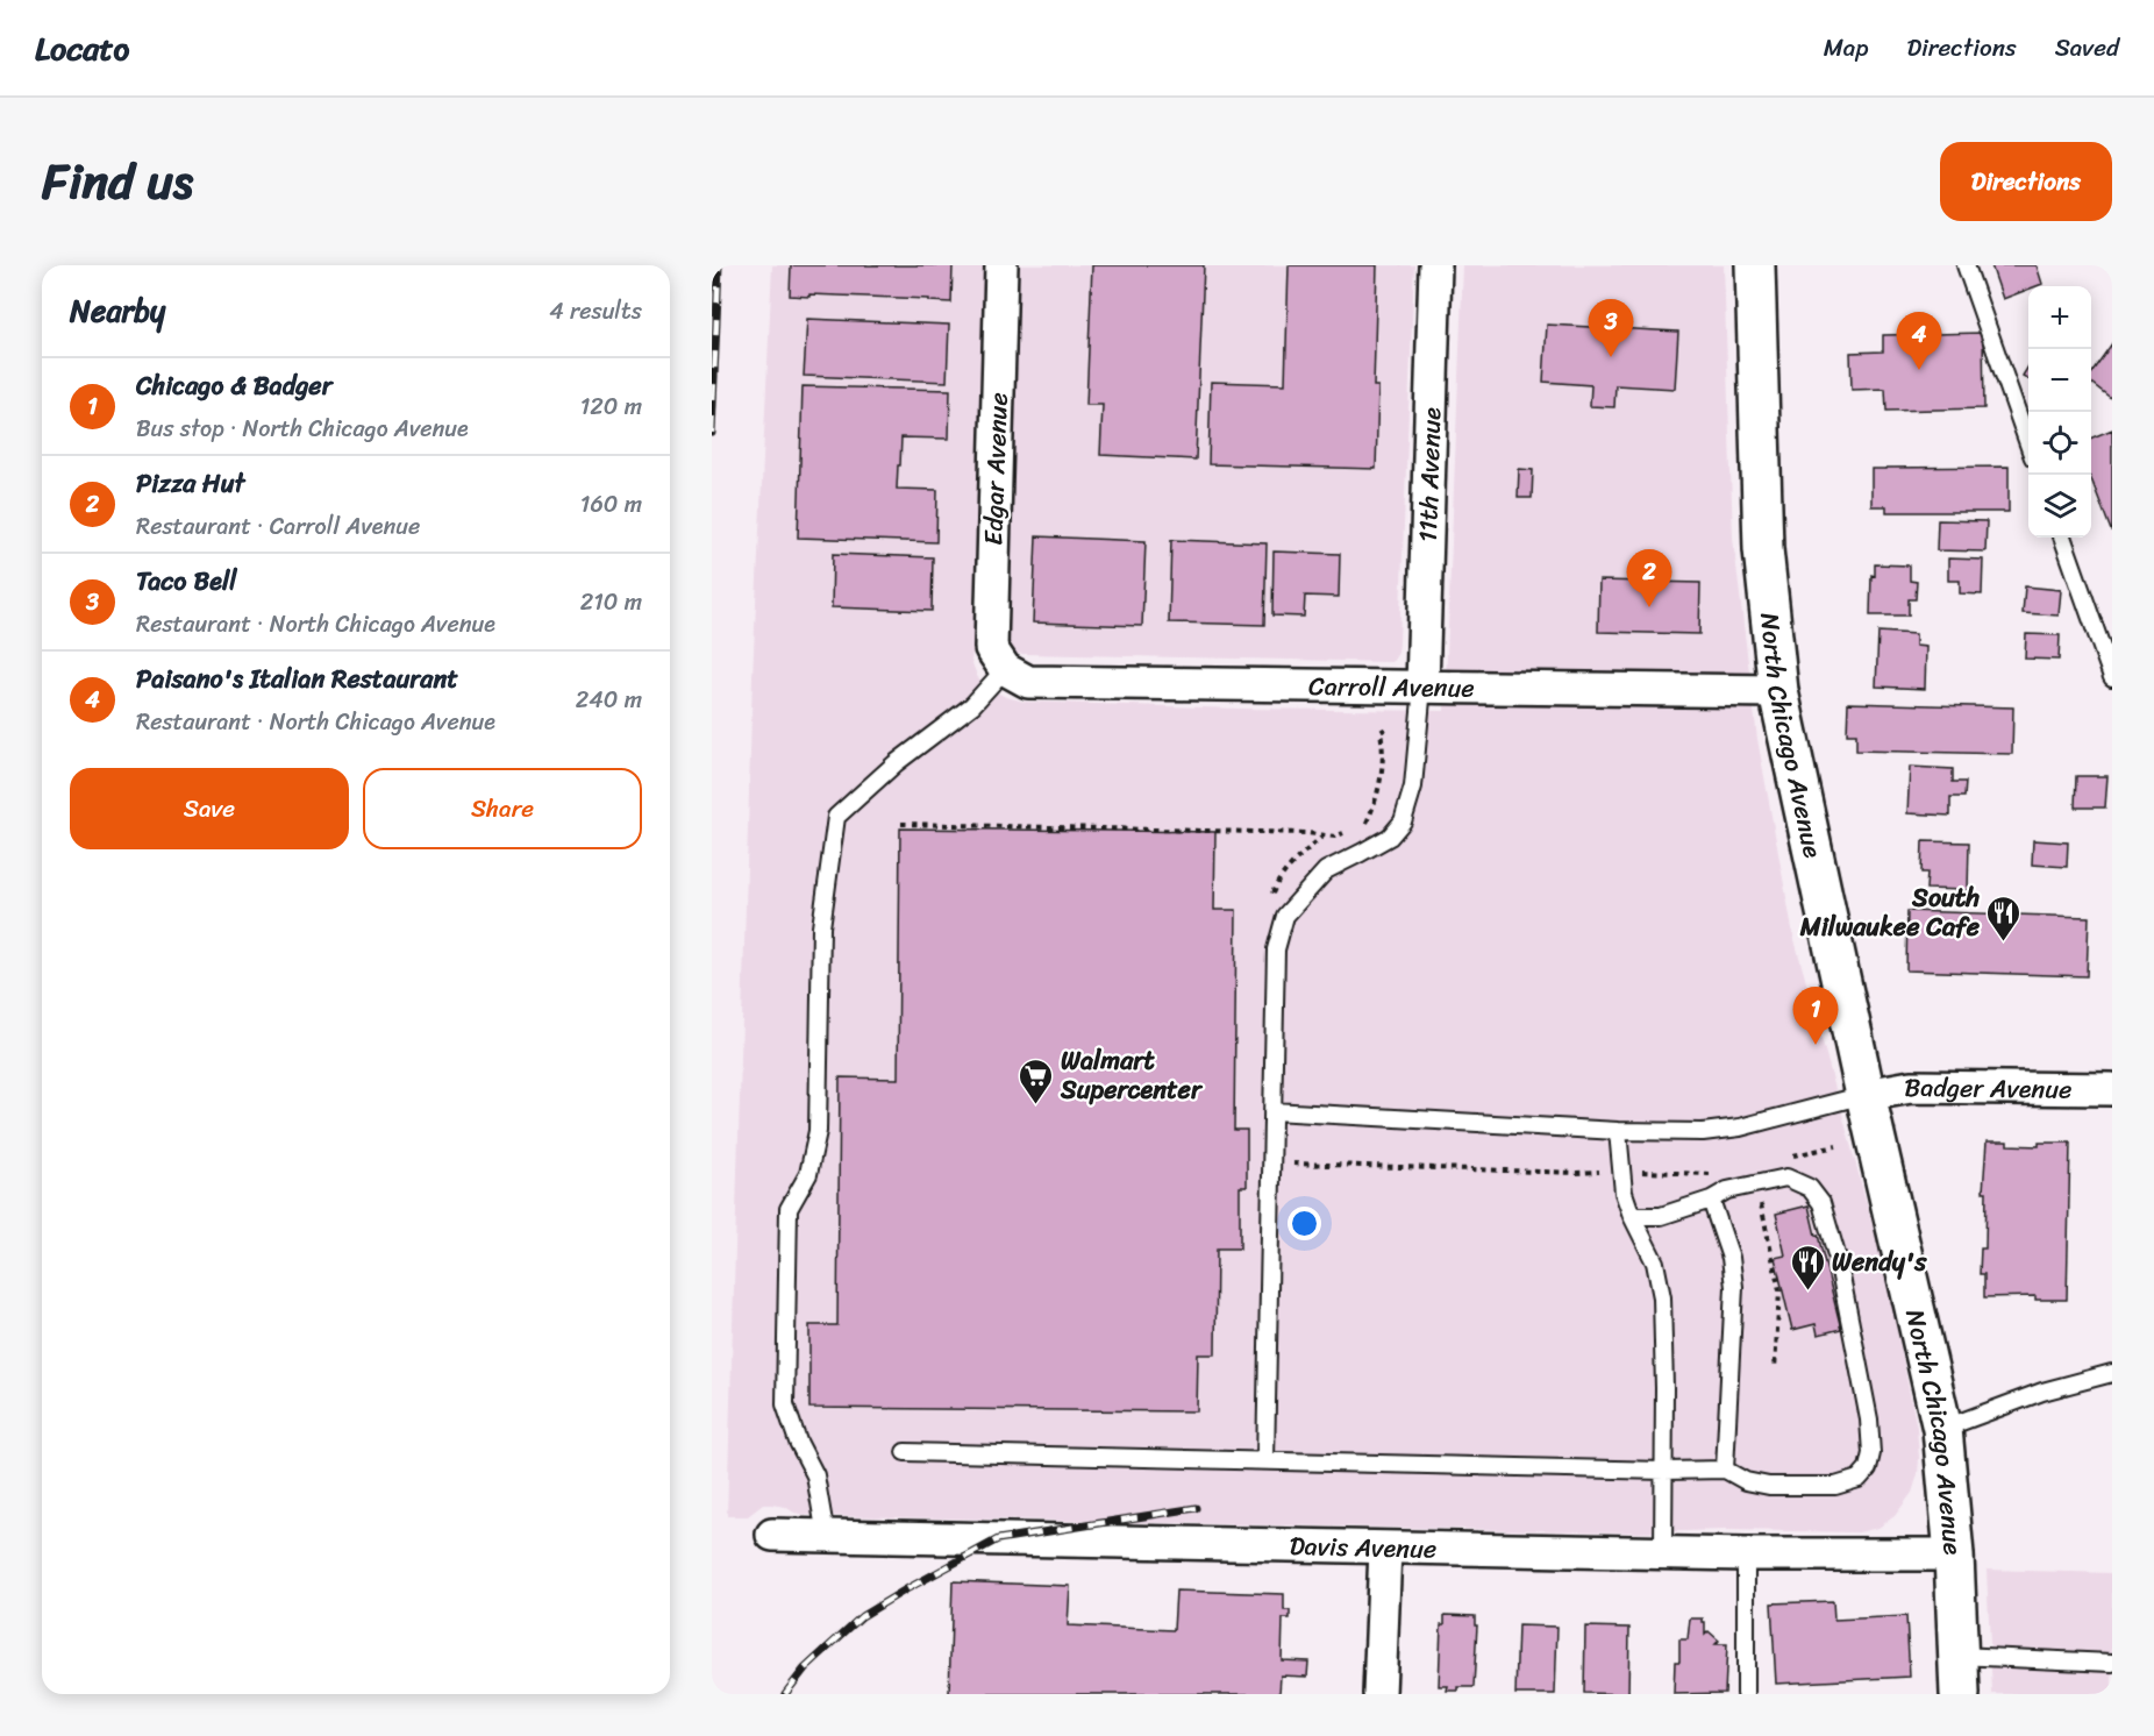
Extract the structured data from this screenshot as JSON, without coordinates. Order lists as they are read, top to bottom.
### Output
{
  "streets": {
    "main road": ["North Chicago Avenue"],
    "street": [
      "Edgar Avenue",
      "11th Avenue",
      "Carroll Avenue",
      "Badger Avenue",
      "Davis Avenue"
    ]
  },
  "crossings": [
    ["Edgar Avenue", "Carroll Avenue"],
    ["11th Avenue", "Carroll Avenue"],
    ["Carroll Avenue", "North Chicago Avenue"],
    ["North Chicago Avenue", "Badger Avenue"],
    ["North Chicago Avenue", "Davis Avenue"]
  ],
  "places": {
    "restaurant": ["South Milwaukee Cafe", "Wendy's"],
    "supermarket": ["Walmart Supercenter"]
  },
  "page": {
    "header": "Locato",
    "nav": ["Map", "Directions", "Saved"],
    "title": "Find us",
    "buttons": [
      "Directions",
      ["Save", "Share"]
    ],
    "heading": ["Nearby", "4 results"],
    "map_buttons": ["+", "−"],
    "pins": [
      "3",
      "4",
      "2",
      "1"
    ],
    "list": [
      {
        "mark": "1",
        "name": "Chicago & Badger",
        "note": "Bus stop · North Chicago Avenue",
        "value": "120 m"
      },
      {
        "mark": "2",
        "name": "Pizza Hut",
        "note": "Restaurant · Carroll Avenue",
        "value": "160 m"
      },
      {
        "mark": "3",
        "name": "Taco Bell",
        "note": "Restaurant · North Chicago Avenue",
        "value": "210 m"
      },
      {
        "mark": "4",
        "name": "Paisano's Italian Restaurant",
        "note": "Restaurant · North Chicago Avenue",
        "value": "240 m"
      }
    ]
  }
}
